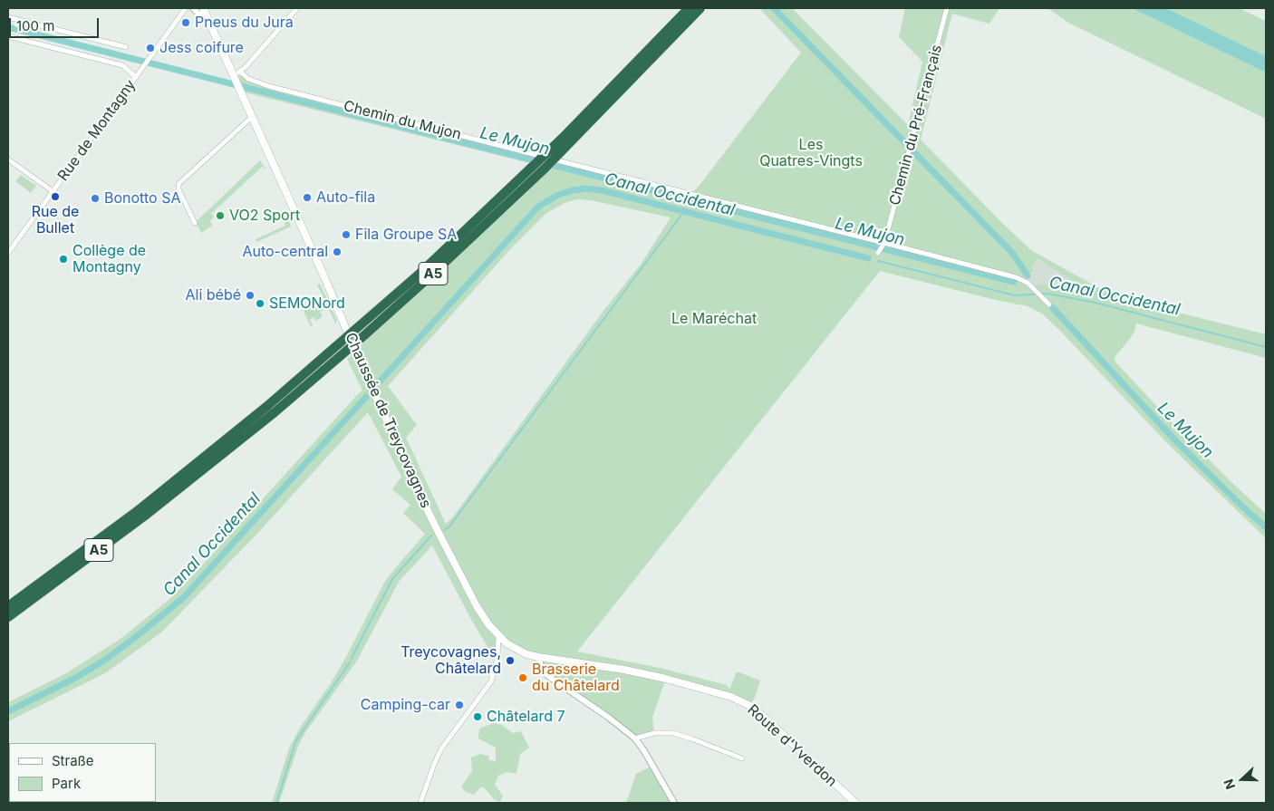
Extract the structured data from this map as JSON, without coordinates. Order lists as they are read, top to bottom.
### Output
{
  "streets": {
    "highway": ["A5"],
    "main road": ["Chaussée de Treycovagnes", "Route d'Yverdon"],
    "street": ["Chemin du Mujon", "Chemin du Pré-Français", "Rue de Montagny"]
  },
  "crossings": [
    ["Chemin du Mujon", "Chemin du Pré-Français"],
    ["Chemin du Mujon", "Chaussée de Treycovagnes"],
    ["Chaussée de Treycovagnes", "Route d'Yverdon"]
  ],
  "water": ["Le Mujon", "Canal Occidental"],
  "parks": ["Les Quatres-Vingts", "Le Maréchat"],
  "places": [
    "Pneus du Jura",
    "Jess coifure",
    "Rue de Bullet",
    "Auto-fila",
    "Bonotto SA",
    "VO2 Sport",
    "Fila Groupe SA",
    "Auto-central",
    "Collège de Montagny",
    "Ali bébé",
    "SEMONord",
    "Treycovagnes, Châtelard",
    "Brasserie du Châtelard",
    "Camping-car",
    "Châtelard 7"
  ],
  "legend": ["Straße", "Park"],
  "scale_bar": "100 m",
  "north": "left"
}
